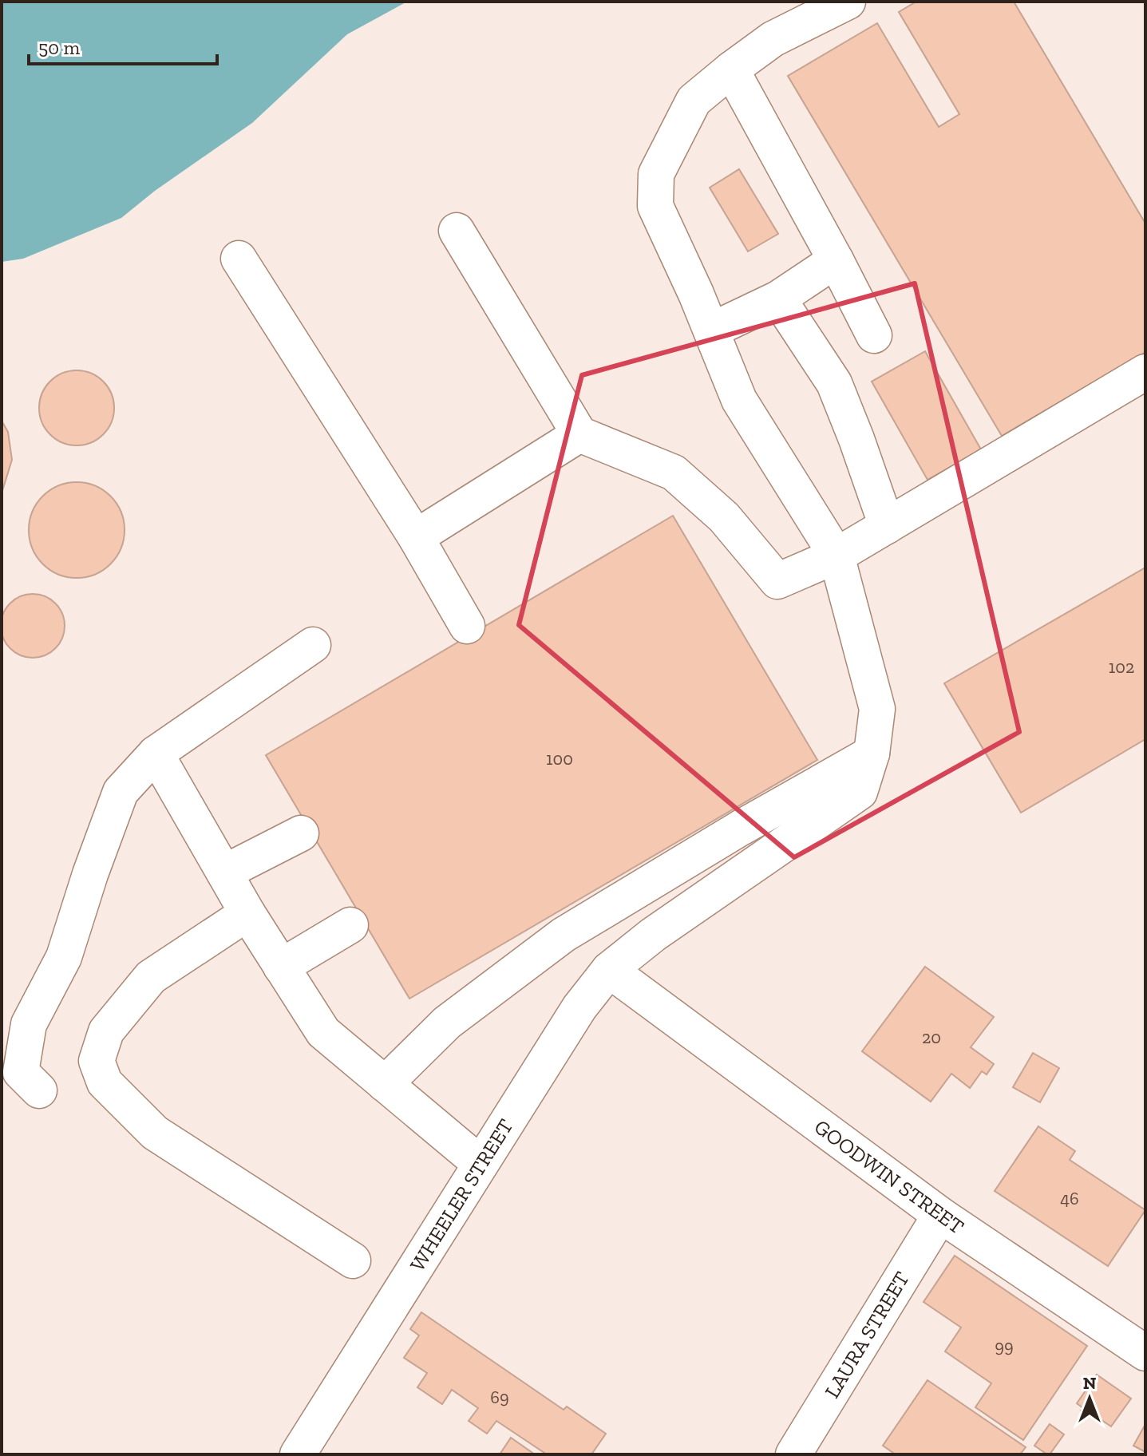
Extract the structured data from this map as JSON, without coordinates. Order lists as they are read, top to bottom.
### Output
{
  "streets": {
    "street": ["GOODWIN STREET", "WHEELER STREET", "LAURA STREET"]
  },
  "crossings": [
    ["GOODWIN STREET", "WHEELER STREET"],
    ["GOODWIN STREET", "LAURA STREET"]
  ],
  "house_numbers": [
    "102",
    "100",
    "20",
    "46",
    "99",
    "69"
  ],
  "scale_bar": "50 m",
  "north": "top"
}
